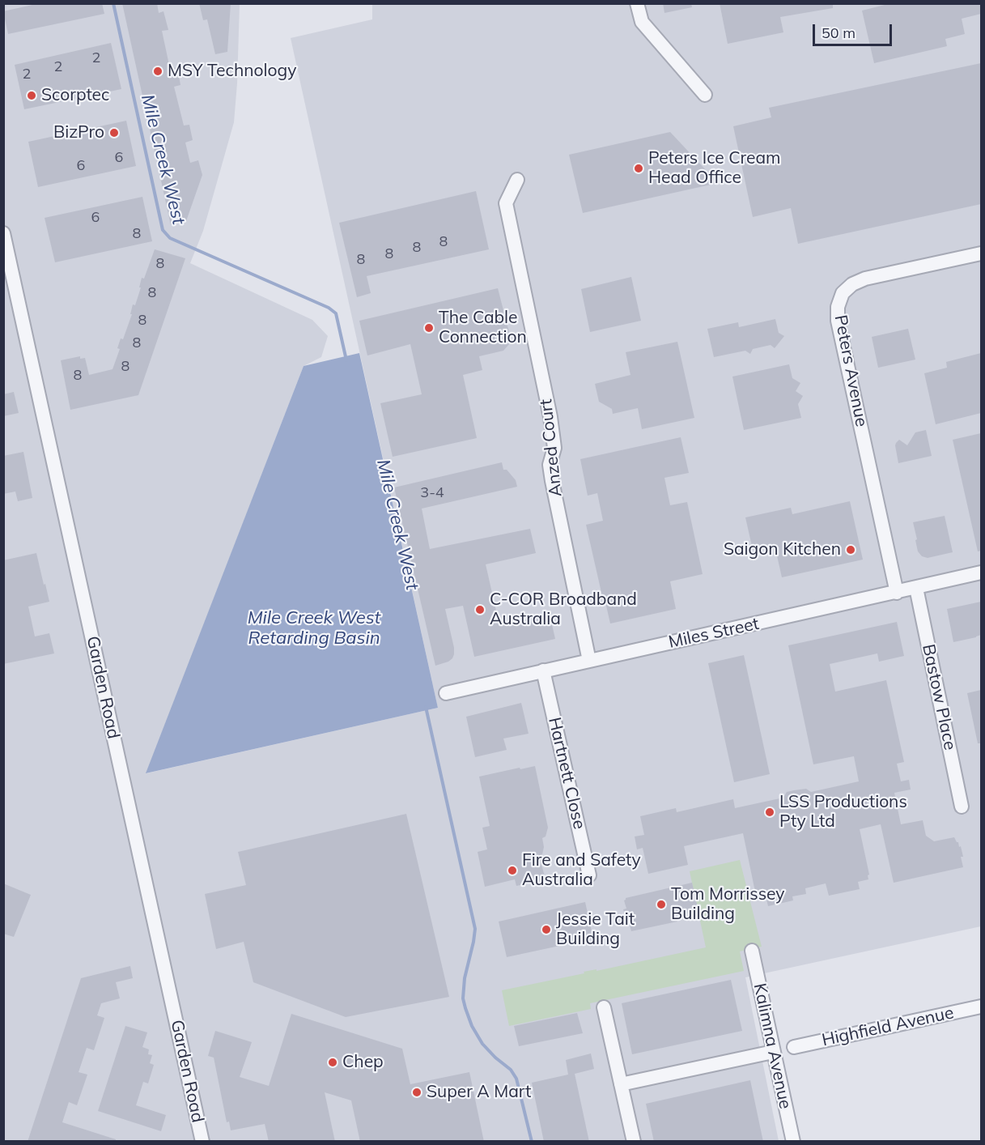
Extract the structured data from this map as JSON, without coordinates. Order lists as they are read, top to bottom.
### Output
{
  "streets": {
    "street": [
      "Peters Avenue",
      "Anzed Court",
      "Miles Street",
      "Garden Road",
      "Bastow Place",
      "Hartnett Close",
      "Highfield Avenue",
      "Kalimna Avenue"
    ]
  },
  "crossings": [
    ["Peters Avenue", "Miles Street"],
    ["Anzed Court", "Miles Street"],
    ["Miles Street", "Bastow Place"],
    ["Miles Street", "Hartnett Close"]
  ],
  "water": ["Mile Creek West", "Mile Creek West Retarding Basin"],
  "places": [
    "MSY Technology",
    "Scorptec",
    "BizPro",
    "Peters Ice Cream Head Office",
    "The Cable Connection",
    "Saigon Kitchen",
    "C-COR Broadband Australia",
    "LSS Productions Pty Ltd",
    "Fire and Safety Australia",
    "Tom Morrissey Building",
    "Jessie Tait Building",
    "Chep",
    "Super A Mart"
  ],
  "house_numbers": [
    "2",
    "2",
    "2",
    "6",
    "6",
    "6",
    "8",
    "8",
    "8",
    "8",
    "8",
    "8",
    "8",
    "8",
    "8",
    "8",
    "8",
    "3-4"
  ],
  "scale_bar": "50 m"
}
